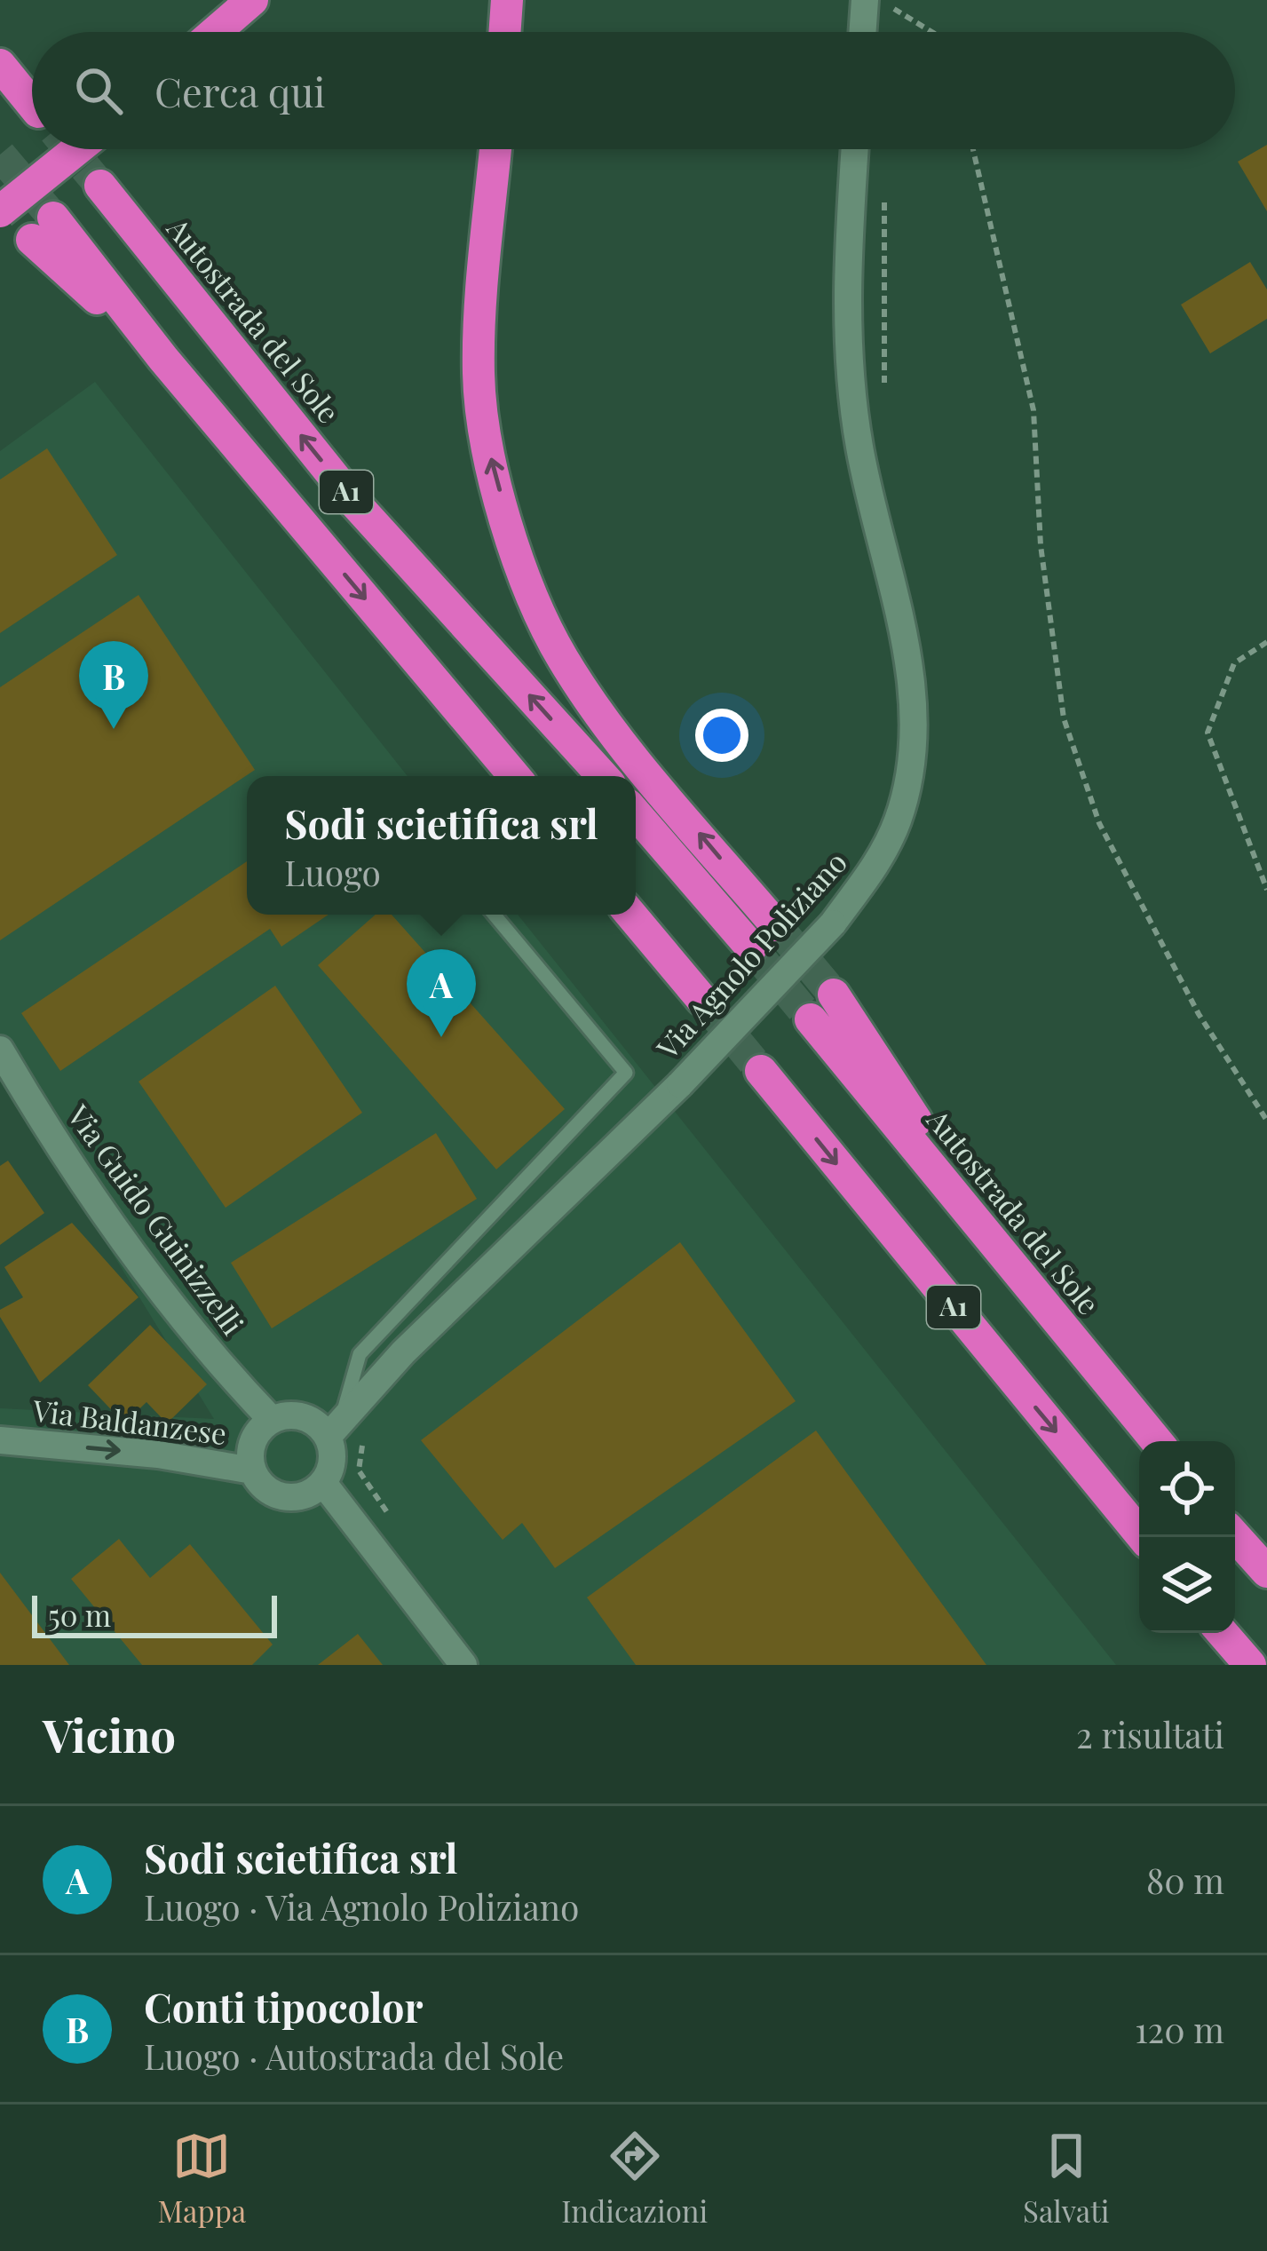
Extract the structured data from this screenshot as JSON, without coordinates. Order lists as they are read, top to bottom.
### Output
{
  "streets": {
    "highway": ["Autostrada del Sole", "A1"],
    "street": ["Via Agnolo Poliziano", "Via Guido Guinizzelli", "Via Baldanzese"]
  },
  "crossings": [
    ["Via Agnolo Poliziano", "Via Guido Guinizzelli"],
    ["Via Agnolo Poliziano", "Via Baldanzese"],
    ["Via Guido Guinizzelli", "Via Baldanzese"]
  ],
  "one_way": ["Via Baldanzese"],
  "scale_bar": "50 m",
  "page": {
    "search": "Cerca qui",
    "pins": ["B", "A"],
    "popup": ["Sodi scietifica srl", "Luogo"],
    "scale": "50 m",
    "heading": ["Vicino", "2 risultati"],
    "list": [
      {
        "mark": "A",
        "name": "Sodi scietifica srl",
        "note": "Luogo · Via Agnolo Poliziano",
        "value": "80 m"
      },
      {
        "mark": "B",
        "name": "Conti tipocolor",
        "note": "Luogo · Autostrada del Sole",
        "value": "120 m"
      }
    ],
    "nav": ["Mappa", "Indicazioni", "Salvati"]
  }
}
